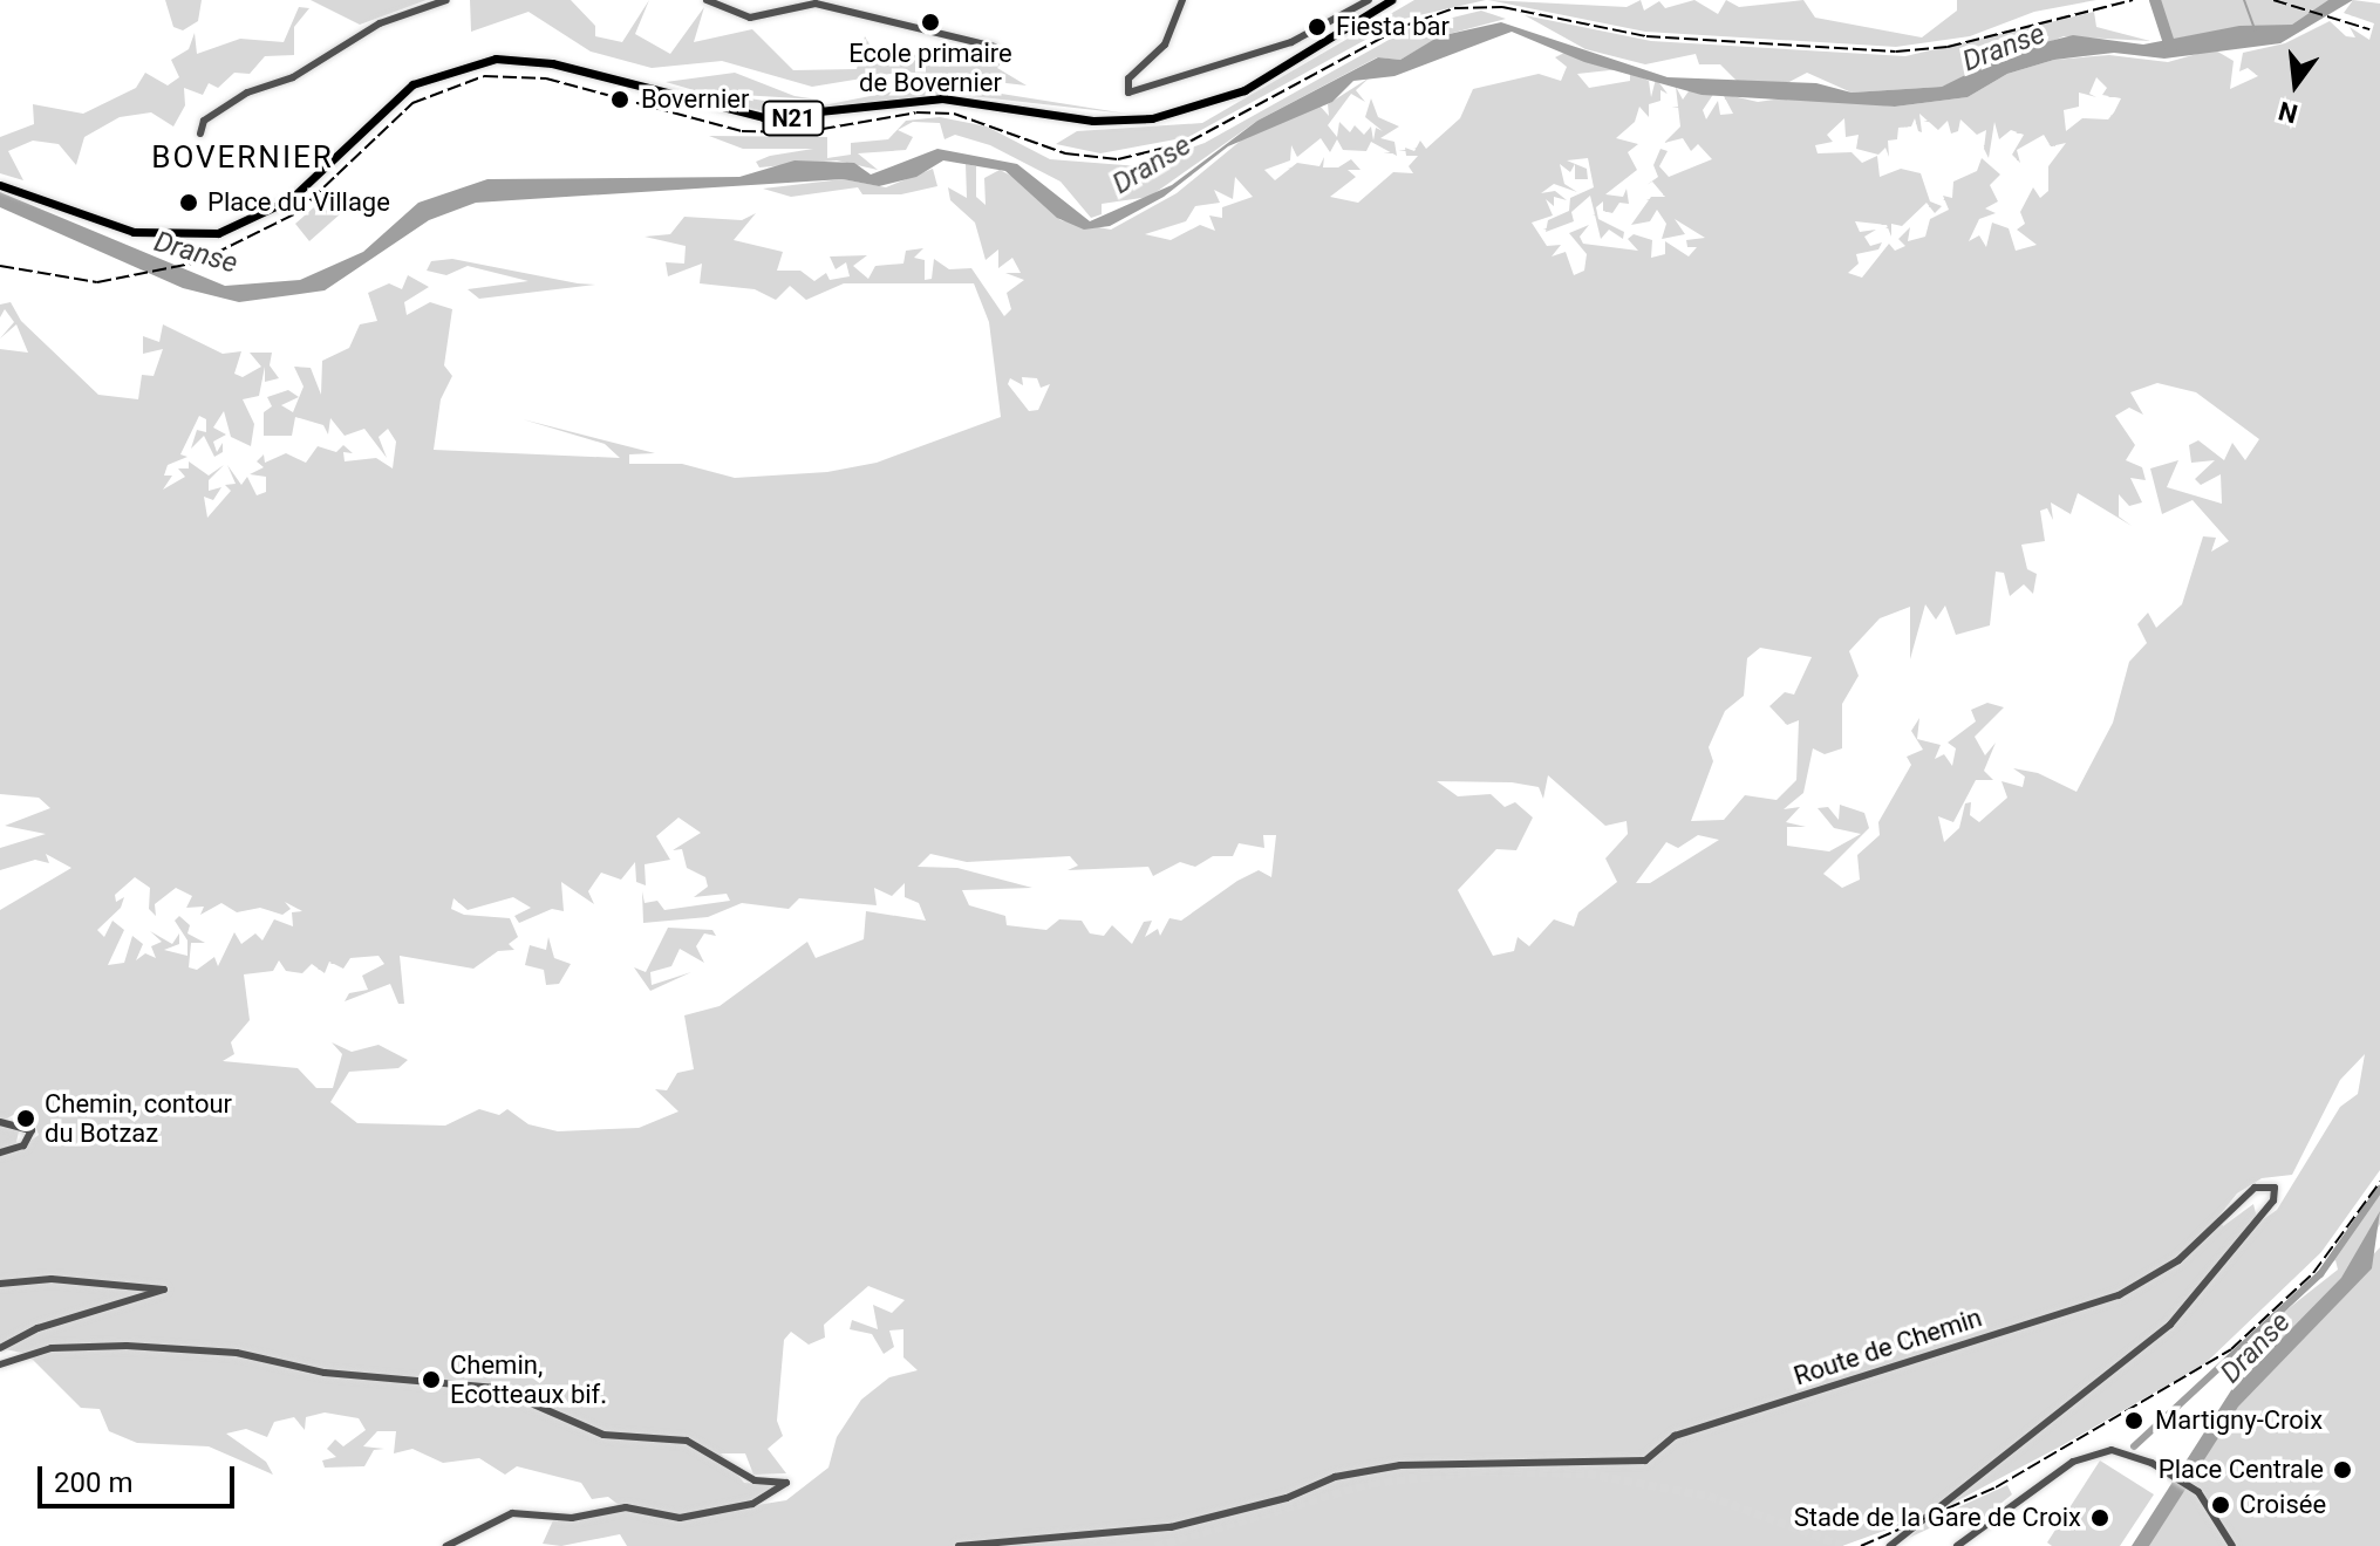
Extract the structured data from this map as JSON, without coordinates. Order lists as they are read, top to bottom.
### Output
{
  "streets": {
    "main road": ["N21"],
    "street": ["Route de Chemin"]
  },
  "districts": ["BOVERNIER"],
  "water": ["Dranse"],
  "places": [
    "Ecole primaire de Bovernier",
    "Fiesta bar",
    "Bovernier",
    "Place du Village",
    "Chemin, contour du Botzaz",
    "Chemin, Ecotteaux bif.",
    "Martigny-Croix",
    "Place Centrale",
    "Croisée",
    "Stade de la Gare de Croix"
  ],
  "scale_bar": "200 m",
  "north": "bottom"
}
